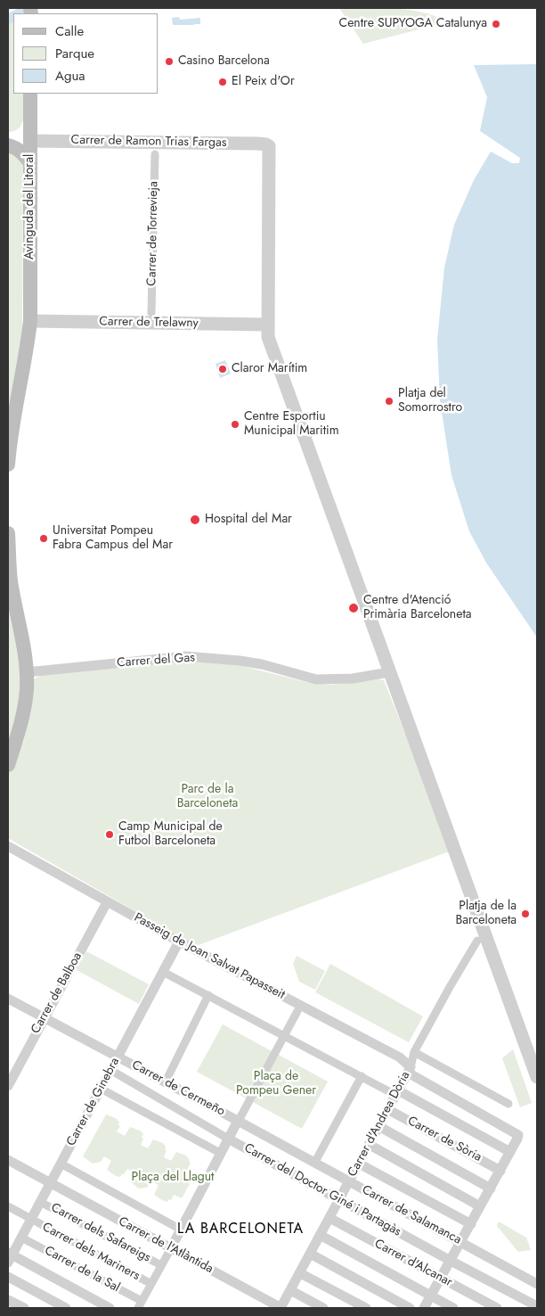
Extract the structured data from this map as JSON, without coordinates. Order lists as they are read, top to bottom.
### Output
{
  "streets": {
    "main road": ["Avinguda del Litoral"],
    "street": [
      "Carrer de Ramon Trias Fargas",
      "Carrer de Torrevieja",
      "Carrer de Trelawny",
      "Carrer del Gas",
      "Passeig de Joan Salvat Papasseit",
      "Carrer de Balboa",
      "Carrer de Cermeño",
      "Carrer de Ginebra",
      "Carrer d'Andrea Dòria",
      "Carrer de Sòria",
      "Carrer del Doctor Giné i Partagàs",
      "Carrer de Salamanca",
      "Carrer dels Safareigs",
      "Carrer de l'Atlàntida",
      "Carrer dels Mariners",
      "Carrer d'Alcanar",
      "Carrer de la Sal"
    ]
  },
  "crossings": [
    ["Carrer de Ramon Trias Fargas", "Avinguda del Litoral"],
    ["Carrer de Ramon Trias Fargas", "Carrer de Trelawny"],
    ["Avinguda del Litoral", "Carrer de Trelawny"],
    ["Passeig de Joan Salvat Papasseit", "Carrer de Balboa"],
    ["Passeig de Joan Salvat Papasseit", "Carrer de Ginebra"],
    ["Passeig de Joan Salvat Papasseit", "Carrer d'Andrea Dòria"],
    ["Carrer de Balboa", "Carrer de Cermeño"],
    ["Carrer de Cermeño", "Carrer de Ginebra"],
    ["Carrer de Cermeño", "Carrer de Salamanca"],
    ["Carrer de Ginebra", "Carrer del Doctor Giné i Partagàs"],
    ["Carrer de Ginebra", "Carrer dels Safareigs"],
    ["Carrer de Ginebra", "Carrer de l'Atlàntida"],
    ["Carrer de Ginebra", "Carrer dels Mariners"],
    ["Carrer de Ginebra", "Carrer de la Sal"],
    ["Carrer d'Andrea Dòria", "Carrer de Sòria"],
    ["Carrer d'Andrea Dòria", "Carrer del Doctor Giné i Partagàs"],
    ["Carrer d'Andrea Dòria", "Carrer de Salamanca"],
    ["Carrer d'Andrea Dòria", "Carrer de l'Atlàntida"],
    ["Carrer d'Andrea Dòria", "Carrer d'Alcanar"]
  ],
  "districts": ["LA BARCELONETA"],
  "parks": ["Parc de la Barceloneta", "Plaça de Pompeu Gener", "Plaça del Llagut"],
  "places": [
    "Centre SUPYOGA Catalunya",
    "Casino Barcelona",
    "El Peix d'Or",
    "Claror Marítim",
    "Platja del Somorrostro",
    "Centre Esportiu Municipal Maritim",
    "Hospital del Mar",
    "Universitat Pompeu Fabra Campus del Mar",
    "Centre d'Atenció Primària Barceloneta",
    "Camp Municipal de Futbol Barceloneta",
    "Platja de la Barceloneta"
  ],
  "legend": ["Calle", "Parque", "Agua"]
}
